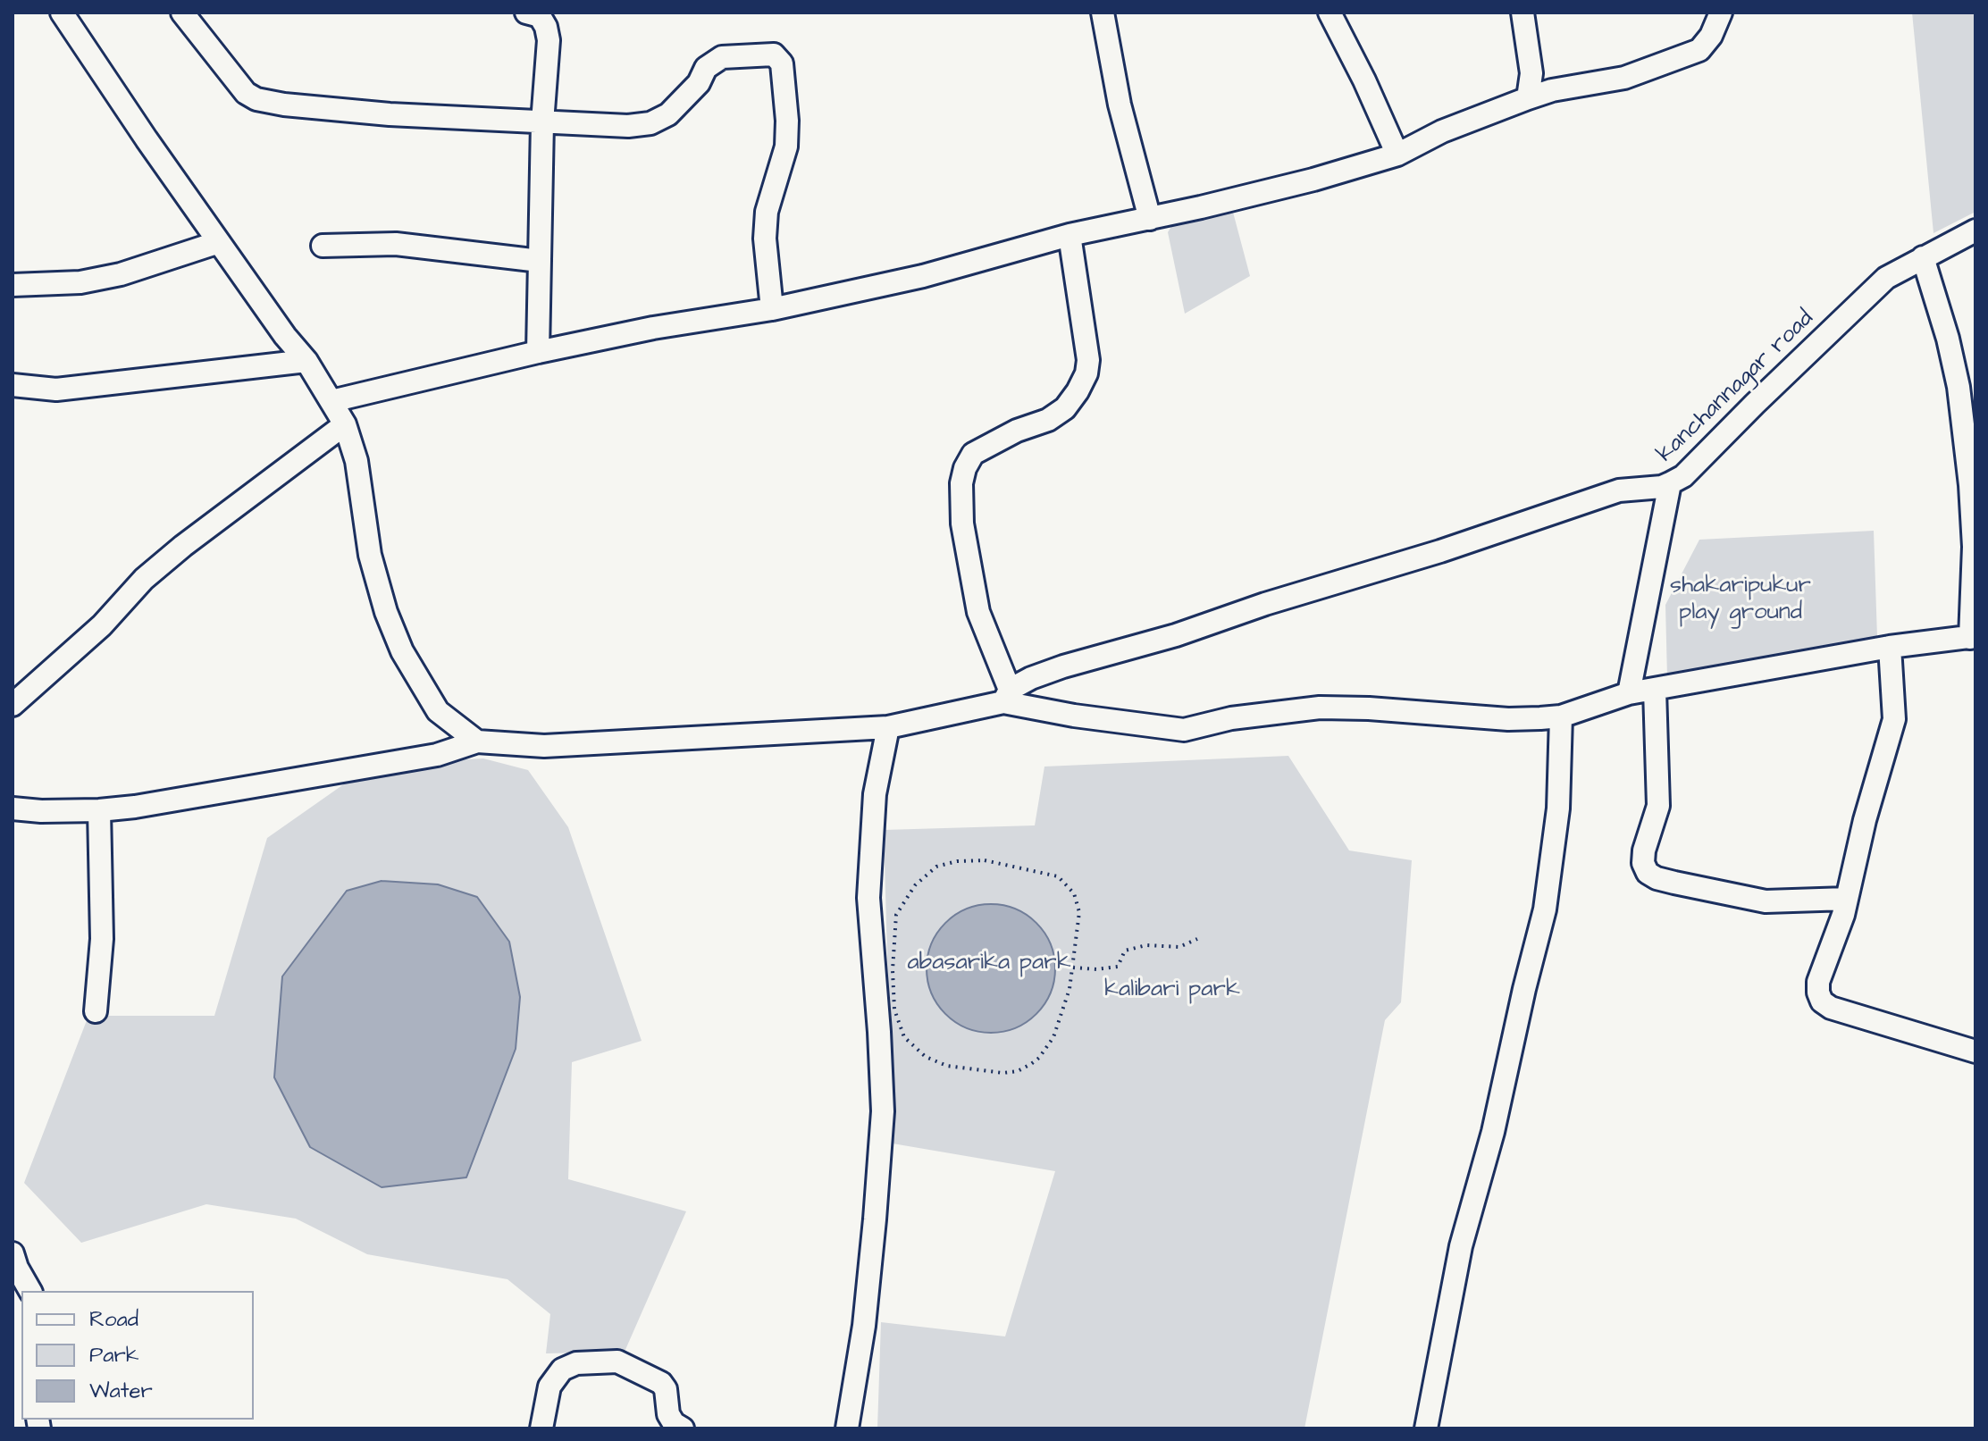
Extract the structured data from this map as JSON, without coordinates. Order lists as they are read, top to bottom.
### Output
{
  "streets": {
    "street": ["kanchannagar road"]
  },
  "parks": ["shakaripukur play ground", "abasarika park", "kalibari park"],
  "legend": ["Road", "Park", "Water"]
}
